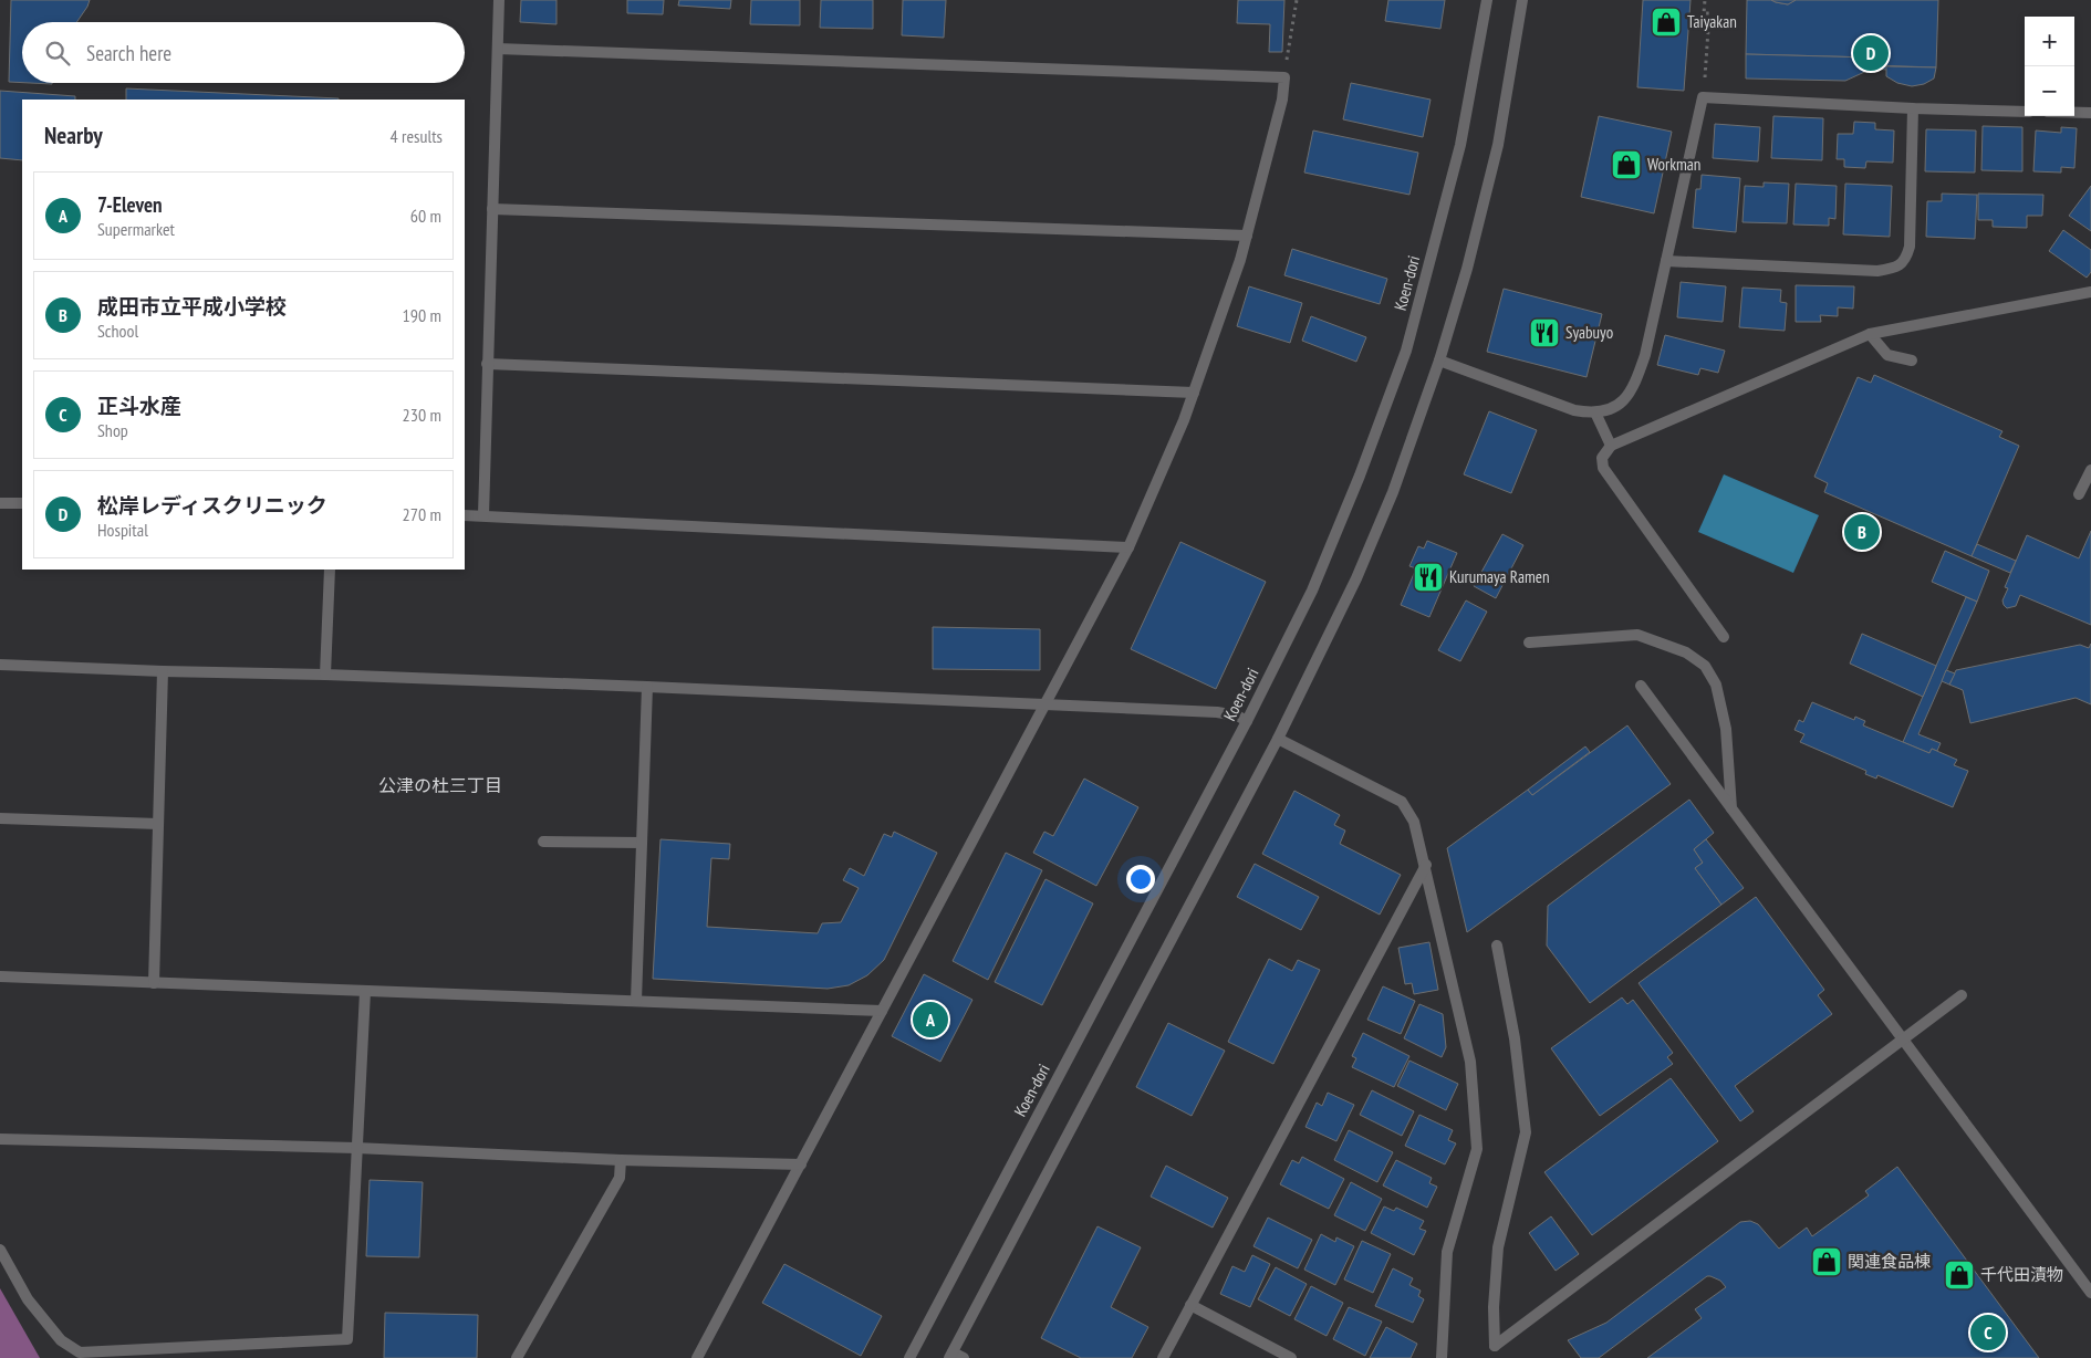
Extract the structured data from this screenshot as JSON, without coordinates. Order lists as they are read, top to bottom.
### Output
{
  "streets": {
    "street": ["Koen-dori"]
  },
  "districts": ["公津の杜三丁目"],
  "places": {
    "shop": [
      "Taiyakan",
      "Workman",
      "関連食品棟",
      "千代田漬物"
    ],
    "restaurant": ["Syabuyo", "Kurumaya Ramen"]
  },
  "page": {
    "map_buttons": ["+", "−"],
    "search": "Search here",
    "pins": [
      "D",
      "B",
      "A",
      "C"
    ],
    "heading": ["Nearby", "4 results"],
    "list": [
      {
        "mark": "A",
        "name": "7-Eleven",
        "note": "Supermarket",
        "value": "60 m"
      },
      {
        "mark": "B",
        "name": "成田市立平成小学校",
        "note": "School",
        "value": "190 m"
      },
      {
        "mark": "C",
        "name": "正斗水産",
        "note": "Shop",
        "value": "230 m"
      },
      {
        "mark": "D",
        "name": "松岸レディスクリニック",
        "note": "Hospital",
        "value": "270 m"
      }
    ]
  }
}
